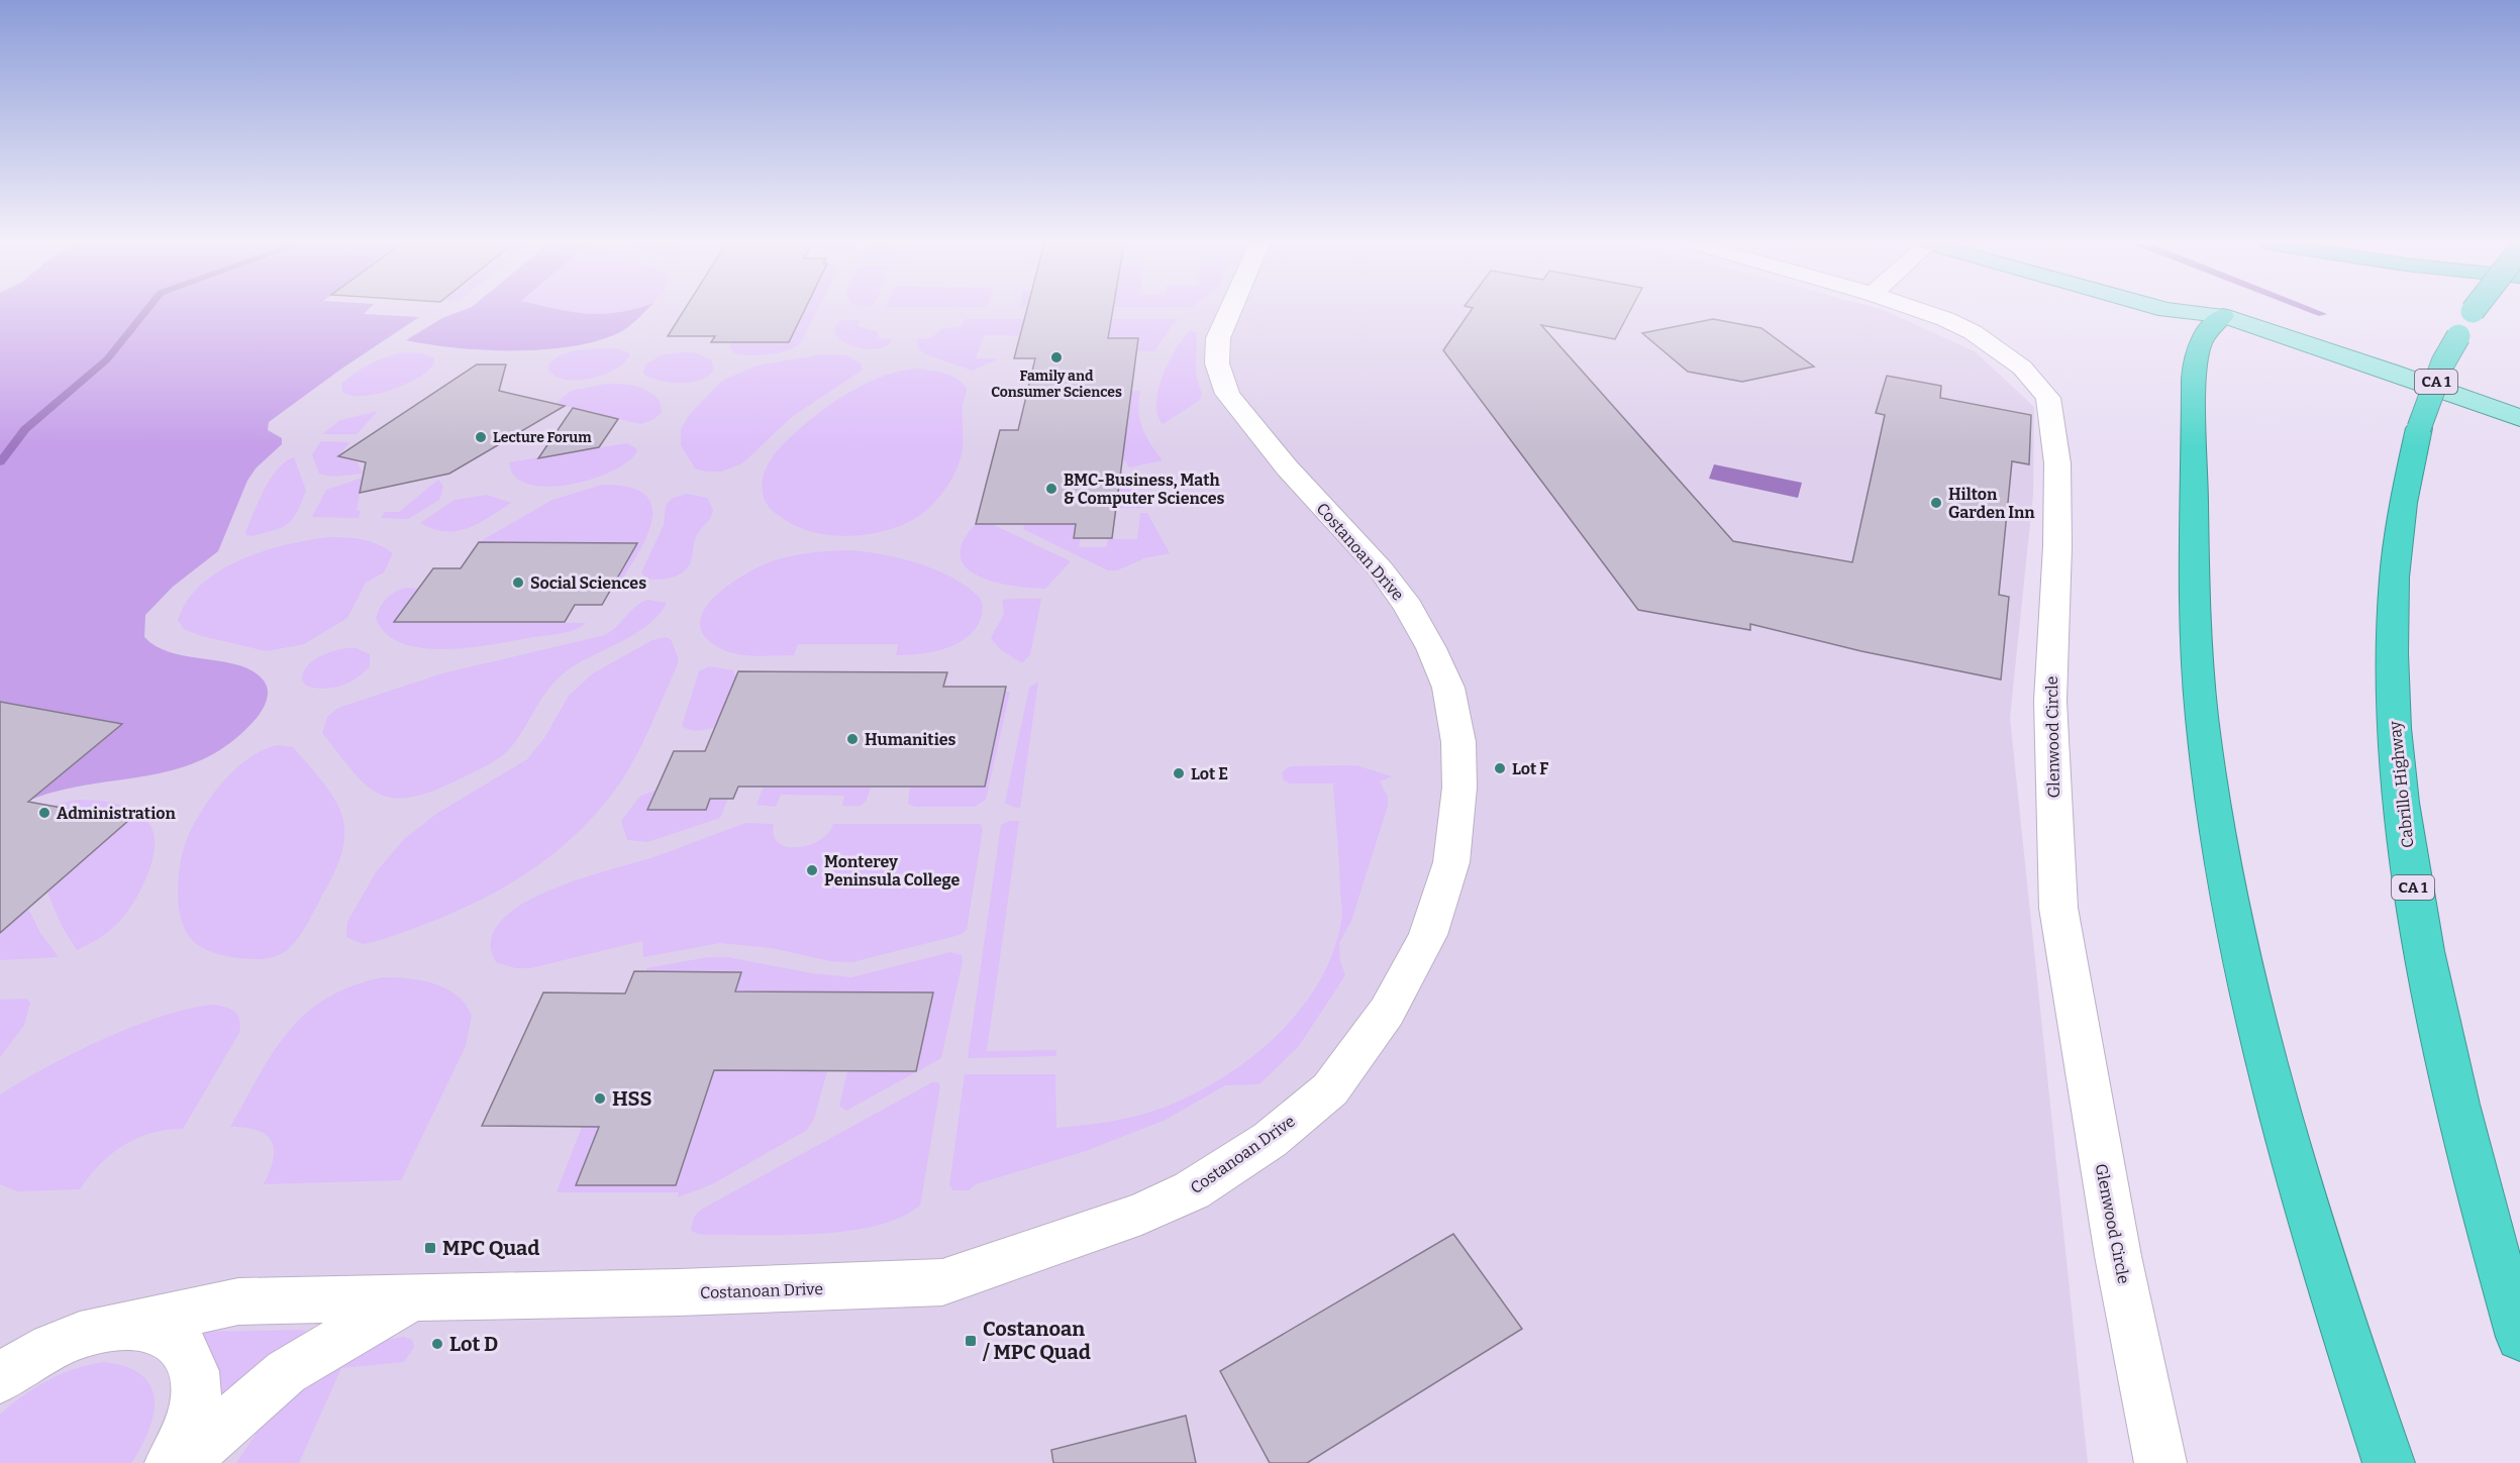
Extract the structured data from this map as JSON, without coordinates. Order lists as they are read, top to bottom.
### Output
{
  "streets": {
    "highway": ["CA 1", "Cabrillo Highway"],
    "street": ["Costanoan Drive", "Glenwood Circle"]
  },
  "places": {
    "other": [
      "Family and Consumer Sciences",
      "Lecture Forum",
      "BMC-Business, Math & Computer Sciences",
      "Hilton Garden Inn",
      "Social Sciences",
      "Humanities",
      "Lot F",
      "Lot E",
      "Administration",
      "Monterey Peninsula College",
      "HSS",
      "Lot D"
    ],
    "transit": ["MPC Quad", "Costanoan / MPC Quad"]
  }
}
